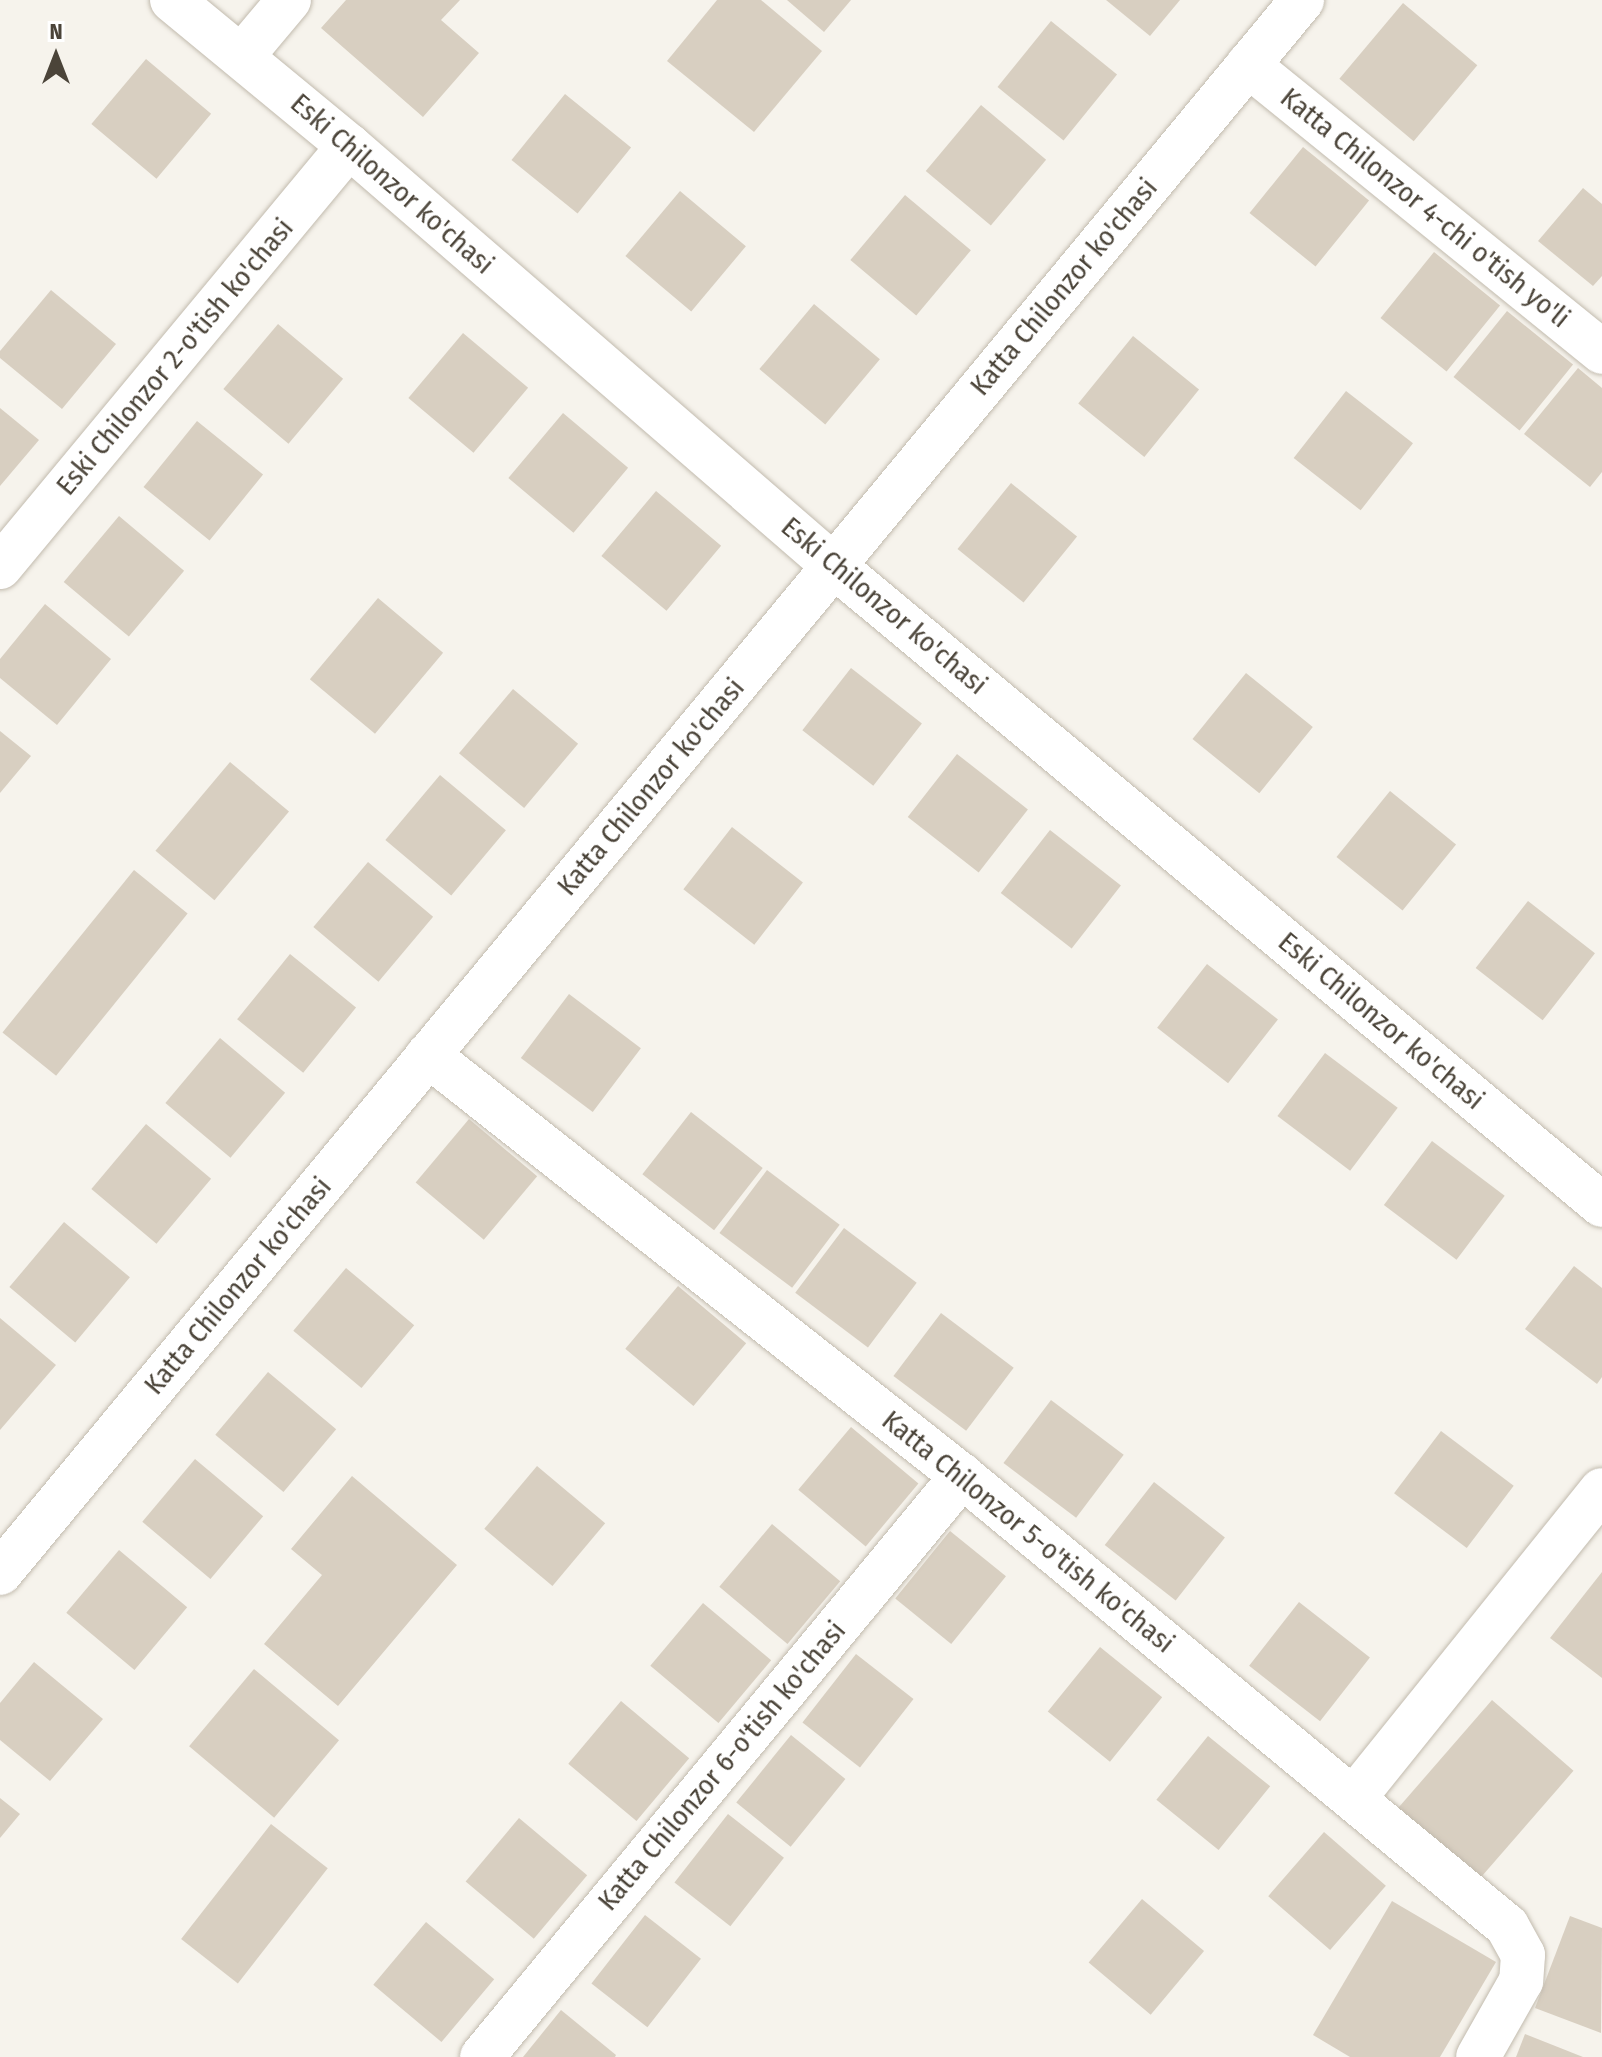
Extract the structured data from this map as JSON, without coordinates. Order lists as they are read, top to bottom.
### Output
{
  "streets": {
    "street": [
      "Eski Chilonzor ko'chasi",
      "Katta Chilonzor 4-chi o'tish yo'li",
      "Katta Chilonzor ko'chasi",
      "Eski Chilonzor 2-o'tish ko'chasi",
      "Katta Chilonzor 5-o'tish ko'chasi",
      "Katta Chilonzor 6-o'tish ko'chasi"
    ]
  },
  "crossings": [
    ["Eski Chilonzor ko'chasi", "Katta Chilonzor ko'chasi"],
    ["Eski Chilonzor ko'chasi", "Eski Chilonzor 2-o'tish ko'chasi"],
    ["Katta Chilonzor 4-chi o'tish yo'li", "Katta Chilonzor ko'chasi"],
    ["Katta Chilonzor ko'chasi", "Katta Chilonzor 5-o'tish ko'chasi"],
    ["Katta Chilonzor 5-o'tish ko'chasi", "Katta Chilonzor 6-o'tish ko'chasi"]
  ],
  "north": "top"
}
